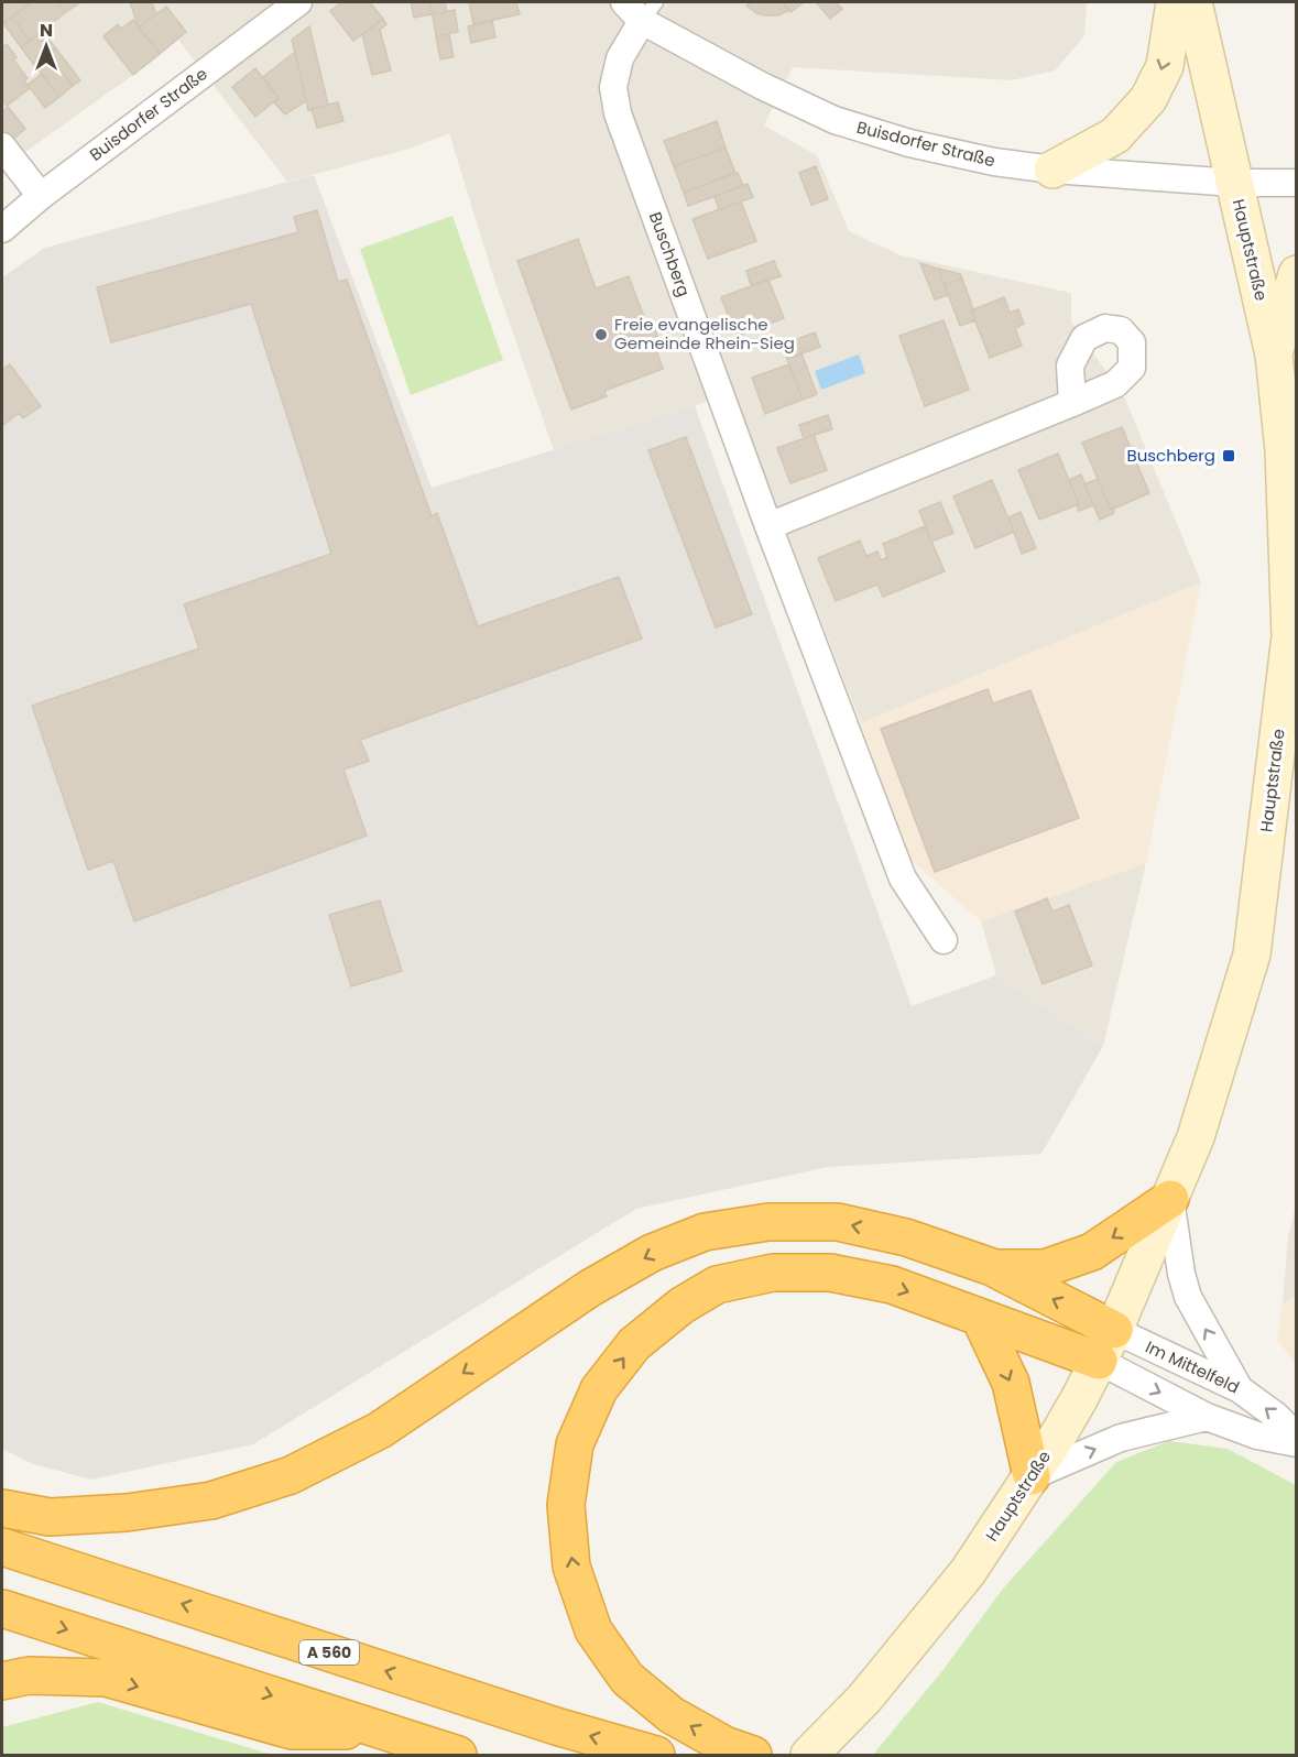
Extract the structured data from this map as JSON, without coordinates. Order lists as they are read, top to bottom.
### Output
{
  "streets": {
    "highway": ["A 560"],
    "main road": ["Hauptstraße"],
    "street": ["Buisdorfer Straße", "Buschberg", "Im Mittelfeld"]
  },
  "crossings": [
    ["Buisdorfer Straße", "Hauptstraße"],
    ["Buisdorfer Straße", "Buschberg"],
    ["Hauptstraße", "Im Mittelfeld"]
  ],
  "places": {
    "other": ["Freie evangelische Gemeinde Rhein-Sieg"],
    "transit": ["Buschberg"]
  },
  "north": "top"
}
